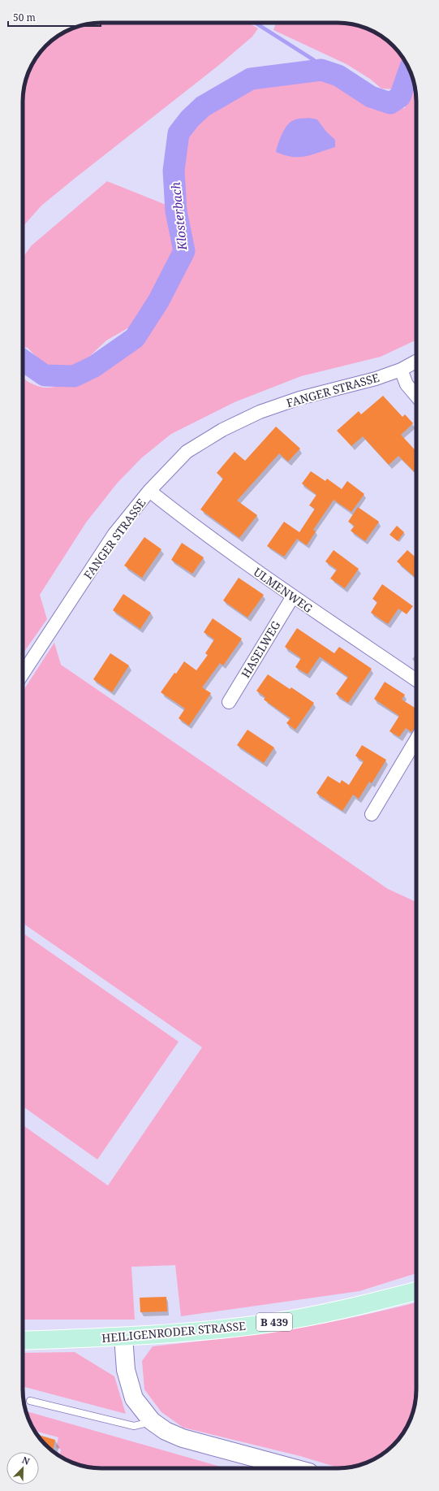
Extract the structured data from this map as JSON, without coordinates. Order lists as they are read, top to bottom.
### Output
{
  "streets": {
    "main road": ["B 439", "HEILIGENRODER STRASSE"],
    "street": ["FANGER STRASSE", "ULMENWEG", "HASELWEG"]
  },
  "crossings": [
    ["FANGER STRASSE", "ULMENWEG"],
    ["ULMENWEG", "HASELWEG"]
  ],
  "water": ["Klosterbach"],
  "scale_bar": "50 m",
  "north": "top right"
}
